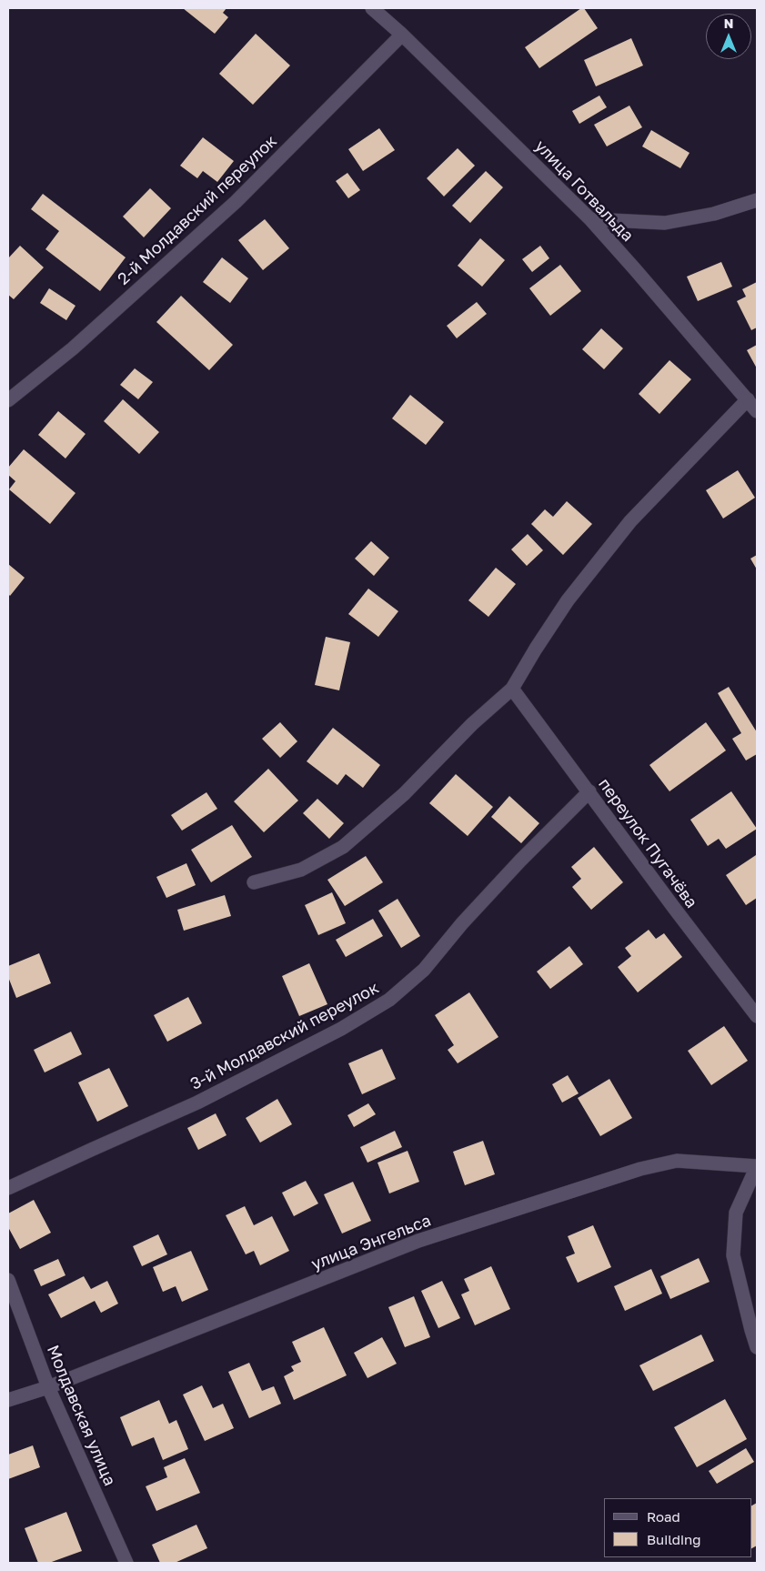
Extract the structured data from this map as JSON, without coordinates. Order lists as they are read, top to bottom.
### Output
{
  "streets": {
    "street": [
      "улица Готвальда",
      "2-й Молдавский переулок",
      "переулок Пугачёва",
      "3-й Молдавский переулок",
      "улица Энгельса",
      "Молдавская улица"
    ]
  },
  "crossings": [
    ["улица Готвальда", "2-й Молдавский переулок"],
    ["переулок Пугачёва", "3-й Молдавский переулок"],
    ["улица Энгельса", "Молдавская улица"]
  ],
  "legend": ["Road", "Building"],
  "north": "top"
}
